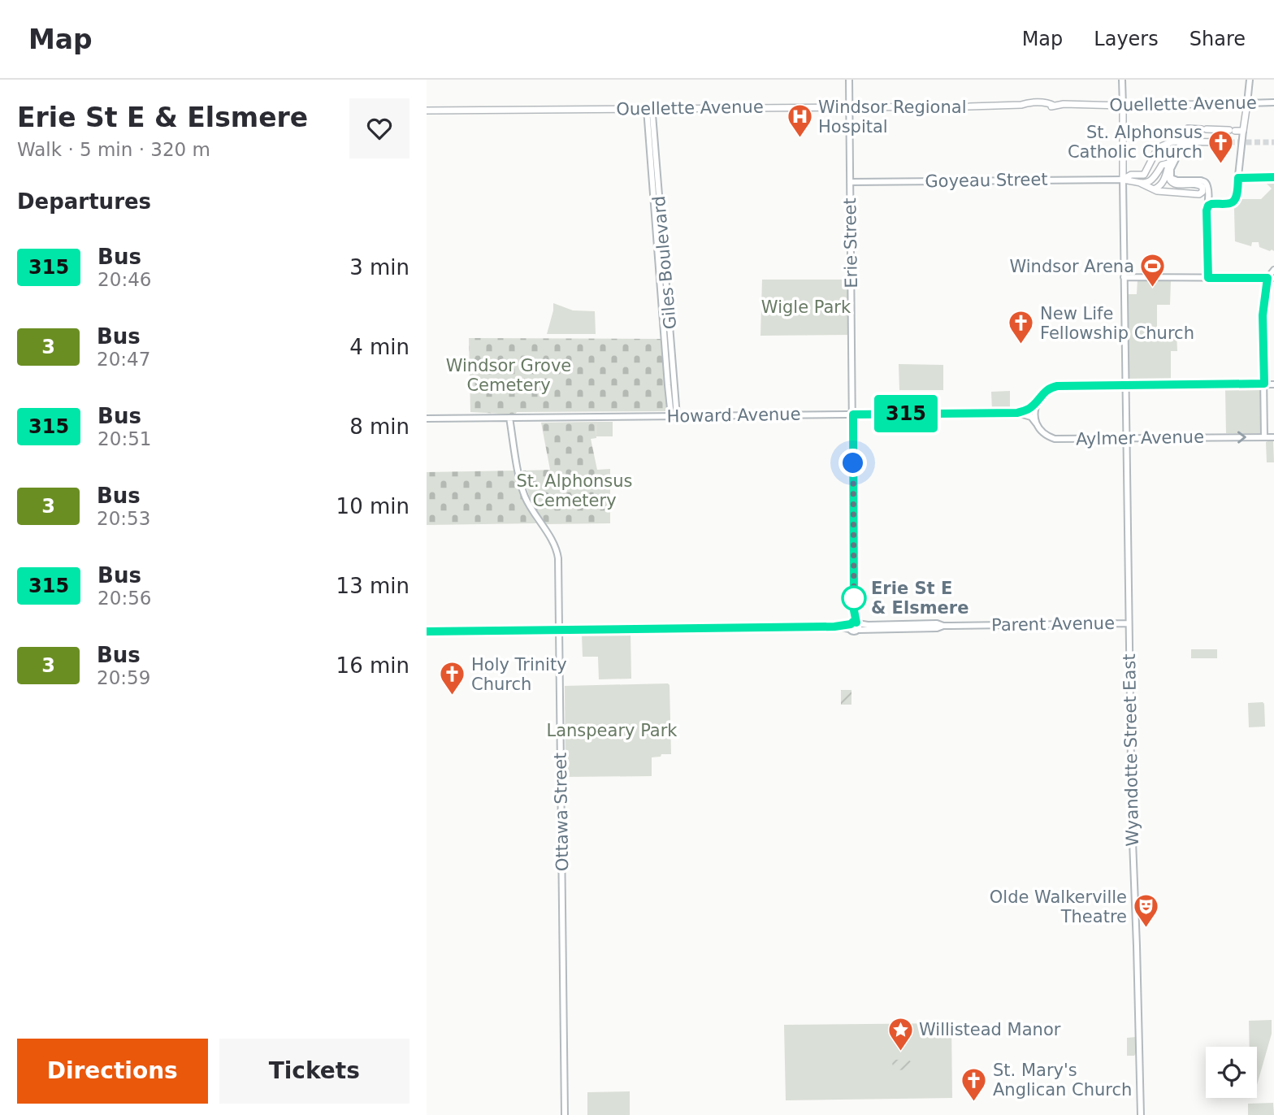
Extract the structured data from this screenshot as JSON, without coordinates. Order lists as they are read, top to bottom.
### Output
{
  "streets": {
    "main road": ["Ouellette Avenue"],
    "street": [
      "Goyeau Street",
      "Erie Street",
      "Giles Boulevard",
      "Howard Avenue",
      "Aylmer Avenue",
      "Parent Avenue",
      "Wyandotte Street East",
      "Ottawa Street"
    ]
  },
  "crossings": [
    ["Ouellette Avenue", "Erie Street"],
    ["Ouellette Avenue", "Giles Boulevard"],
    ["Goyeau Street", "Erie Street"],
    ["Goyeau Street", "Wyandotte Street East"],
    ["Erie Street", "Howard Avenue"],
    ["Erie Street", "Parent Avenue"],
    ["Giles Boulevard", "Howard Avenue"],
    ["Howard Avenue", "Ottawa Street"],
    ["Aylmer Avenue", "Wyandotte Street East"],
    ["Parent Avenue", "Wyandotte Street East"],
    ["Parent Avenue", "Ottawa Street"]
  ],
  "one_way": ["Aylmer Avenue"],
  "parks": [
    "Wigle Park",
    "Windsor Grove Cemetery",
    "St. Alphonsus Cemetery",
    "Lanspeary Park"
  ],
  "places": {
    "hospital": ["Windsor Regional Hospital"],
    "church": [
      "St. Alphonsus Catholic Church",
      "New Life Fellowship Church",
      "Holy Trinity Church",
      "St. Mary's Anglican Church"
    ],
    "sports": ["Windsor Arena"],
    "other": ["Erie St E & Elsmere"],
    "theatre": ["Olde Walkerville Theatre"],
    "place": ["Willistead Manor"]
  },
  "lines": ["bus line 315"],
  "page": {
    "header": "Map",
    "nav": ["Map", "Layers", "Share"],
    "heading": [
      ["Erie St E & Elsmere", "Walk · 5 min · 320 m"],
      "Departures"
    ],
    "on_map": "315",
    "list": [
      {
        "mark": "315",
        "name": "Bus",
        "note": "20:46",
        "value": "3 min"
      },
      {
        "mark": "3",
        "name": "Bus",
        "note": "20:47",
        "value": "4 min"
      },
      {
        "mark": "315",
        "name": "Bus",
        "note": "20:51",
        "value": "8 min"
      },
      {
        "mark": "3",
        "name": "Bus",
        "note": "20:53",
        "value": "10 min"
      },
      {
        "mark": "315",
        "name": "Bus",
        "note": "20:56",
        "value": "13 min"
      },
      {
        "mark": "3",
        "name": "Bus",
        "note": "20:59",
        "value": "16 min"
      }
    ],
    "buttons": ["Directions", "Tickets"]
  }
}
